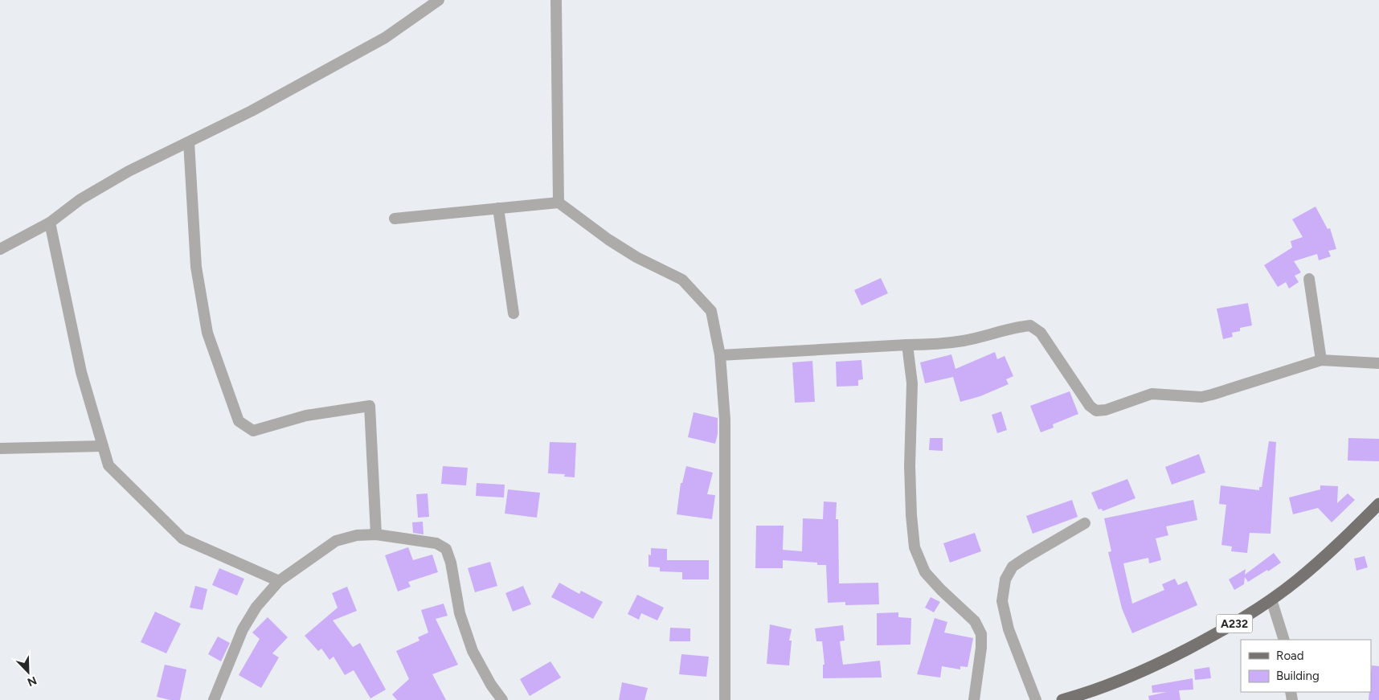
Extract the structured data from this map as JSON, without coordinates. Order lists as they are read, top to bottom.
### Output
{
  "streets": {
    "main road": ["A232"]
  },
  "legend": ["Road", "Building"],
  "north": "bottom right"
}
